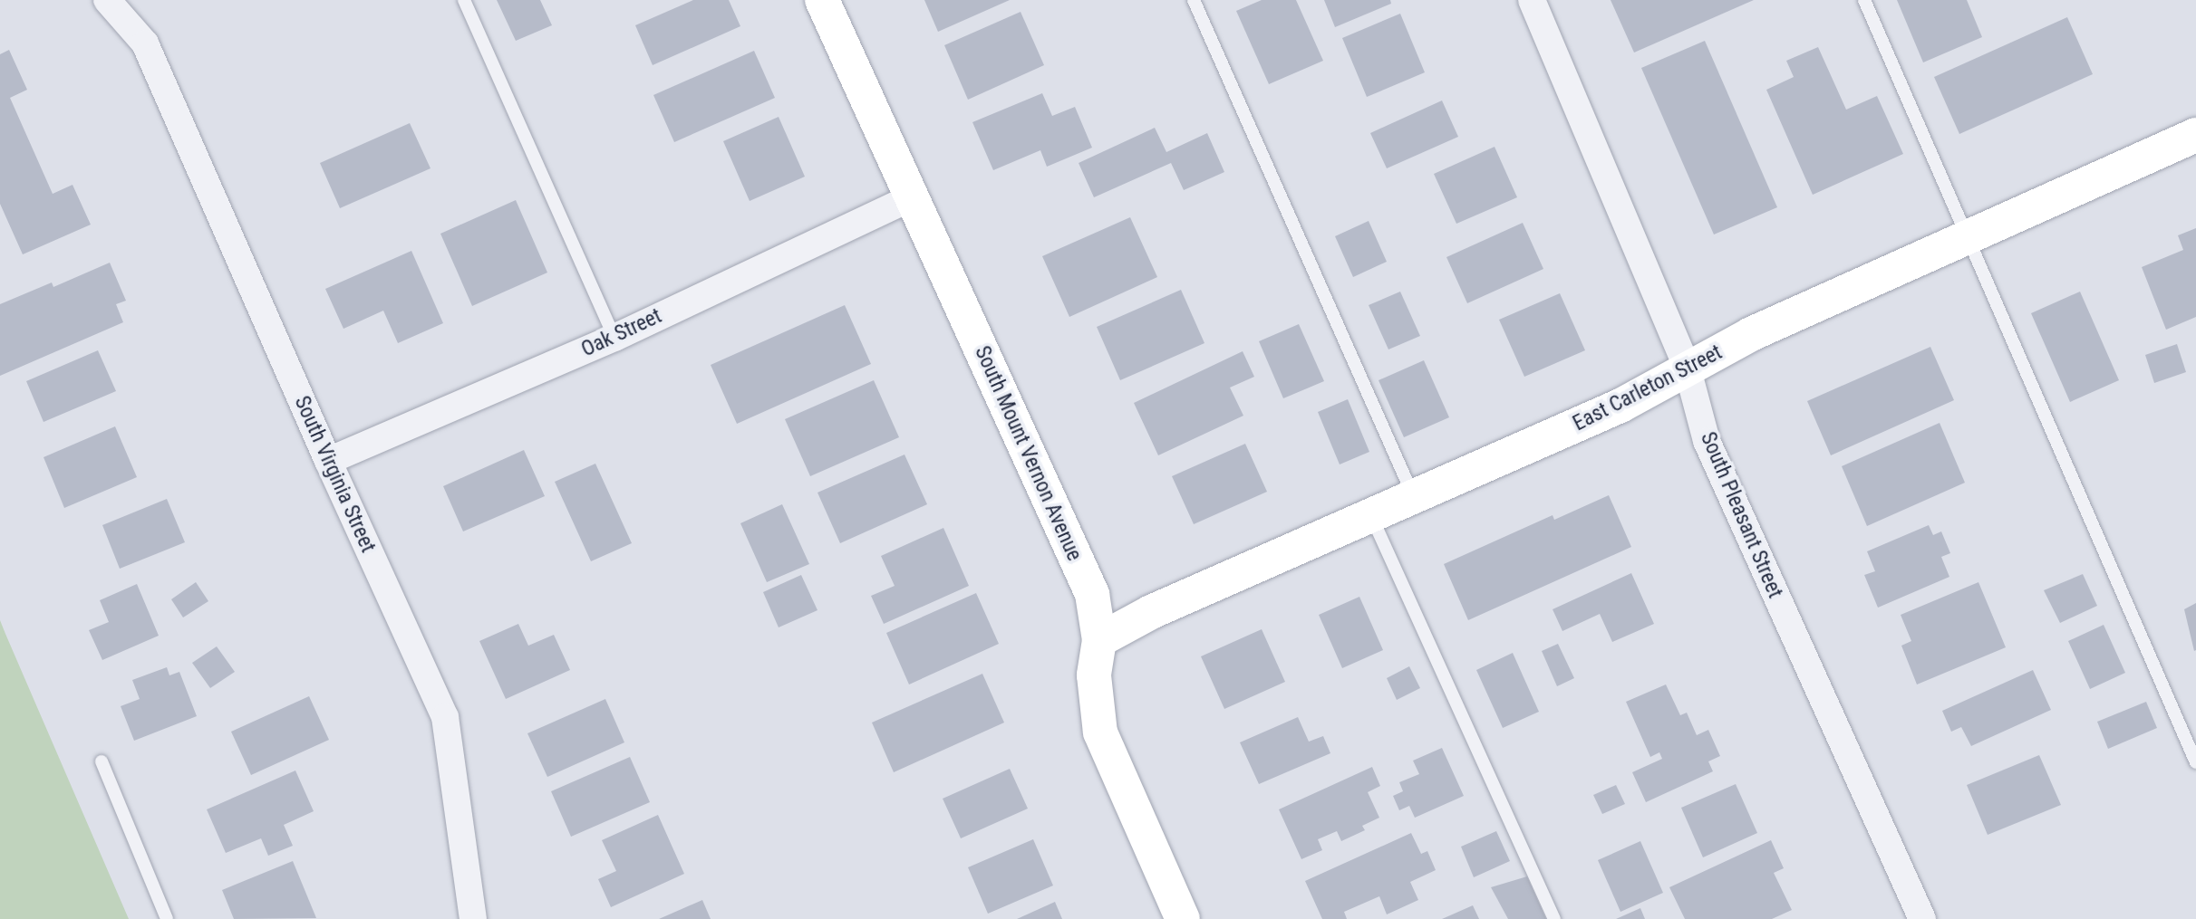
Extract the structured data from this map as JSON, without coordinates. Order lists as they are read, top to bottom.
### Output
{
  "streets": {
    "street": [
      "Oak Street",
      "East Carleton Street",
      "South Mount Vernon Avenue",
      "South Virginia Street",
      "South Pleasant Street"
    ]
  },
  "crossings": [
    ["Oak Street", "South Mount Vernon Avenue"],
    ["Oak Street", "South Virginia Street"],
    ["East Carleton Street", "South Mount Vernon Avenue"],
    ["East Carleton Street", "South Pleasant Street"]
  ]
}
